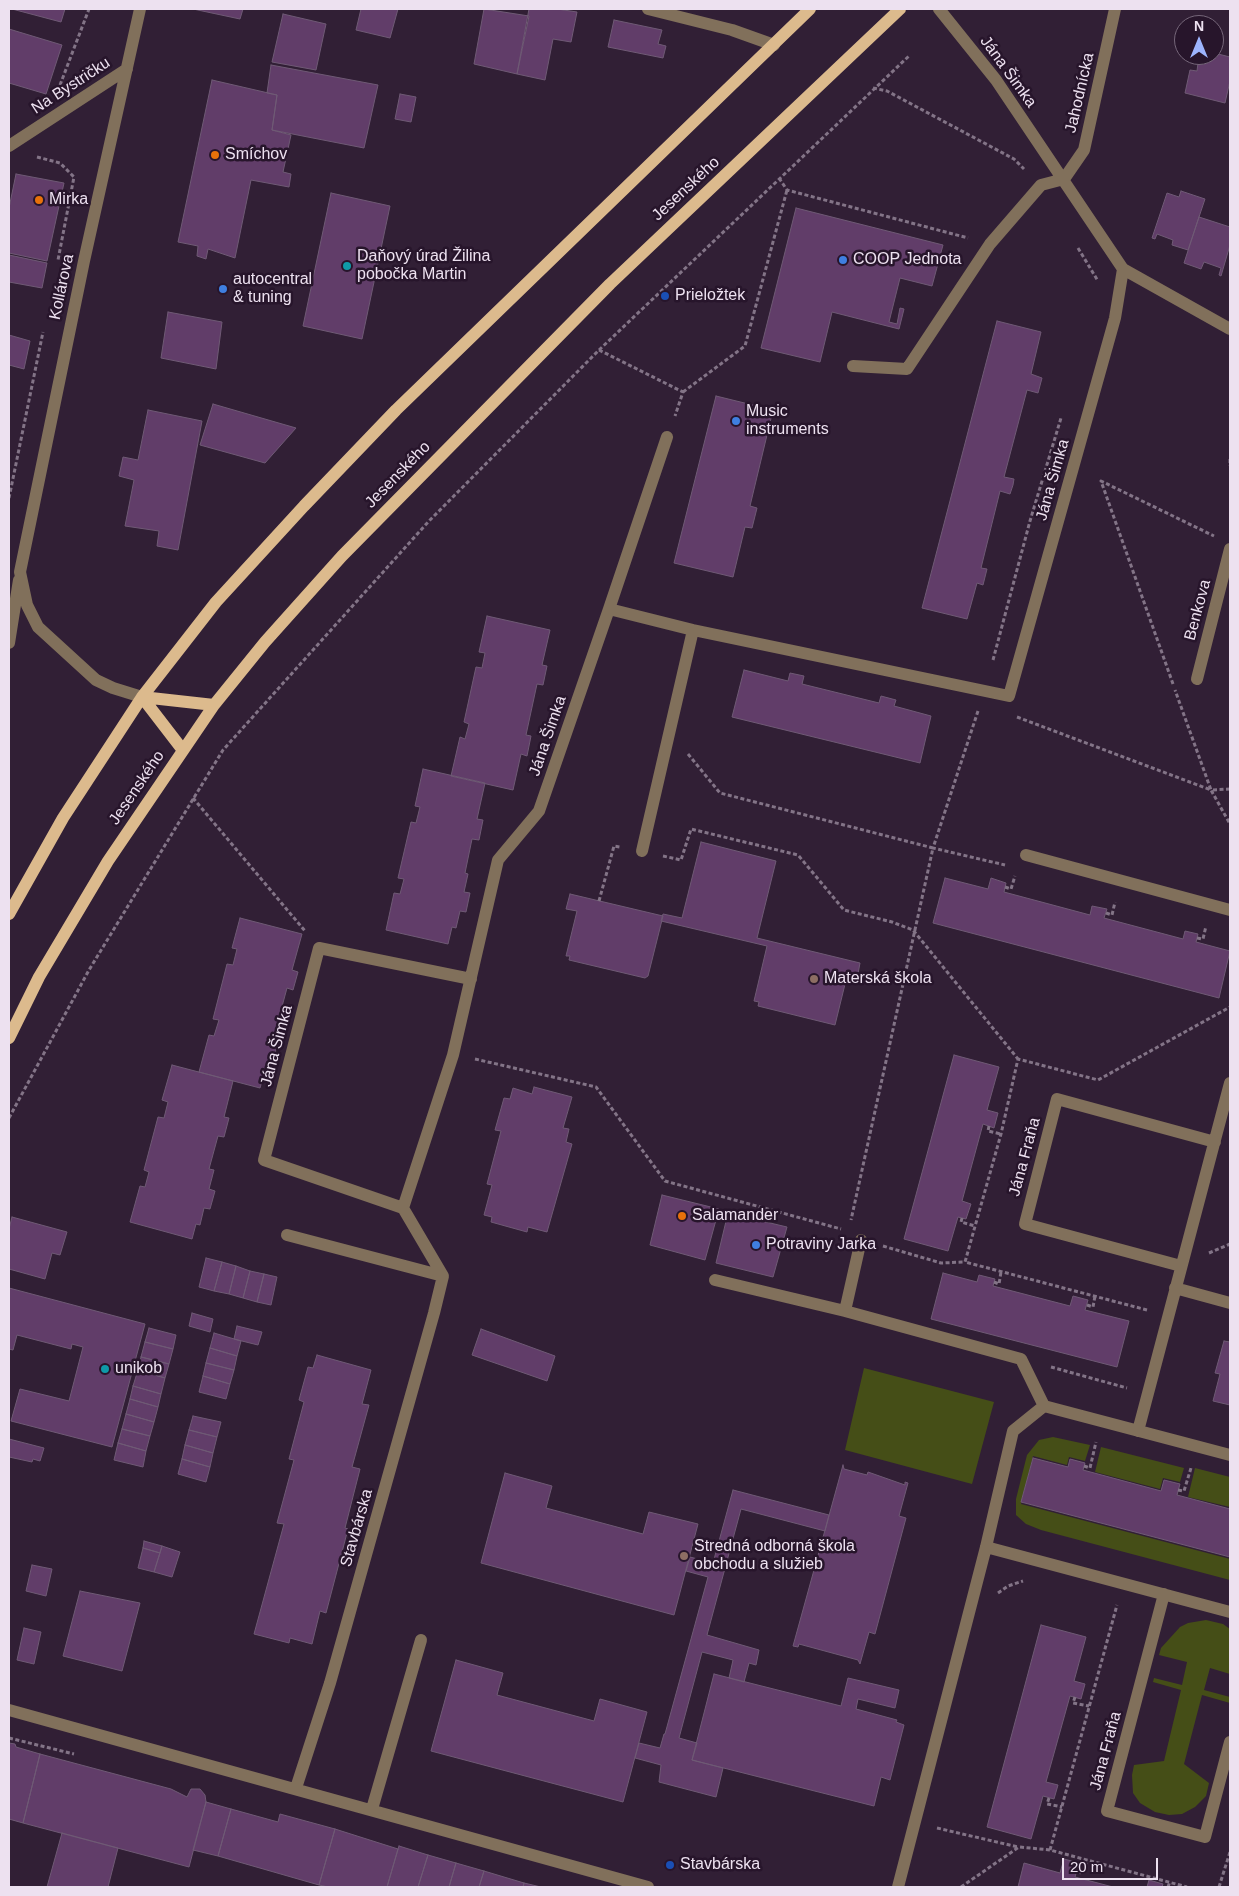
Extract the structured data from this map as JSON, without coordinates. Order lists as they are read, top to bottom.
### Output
{
  "streets": {
    "main road": ["Jesenského"],
    "street": [
      "Jána Šimka",
      "Na Bystričku",
      "Jahodnícka",
      "Kollárova",
      "Benkova",
      "Jána Fraňa",
      "Stavbárska"
    ]
  },
  "crossings": [
    ["Jána Šimka", "Jahodnícka"],
    ["Na Bystričku", "Kollárova"]
  ],
  "places": [
    "Smíchov",
    "Mirka",
    "COOP Jednota",
    "Daňový úrad Žilina pobočka Martin",
    "autocentral & tuning",
    "Prieložtek",
    "Music instruments",
    "Materská škola",
    "Salamander",
    "Potraviny Jarka",
    "unikob",
    "Stredná odborná škola obchodu a služieb",
    "Stavbárska"
  ],
  "scale_bar": "20 m",
  "north": "top"
}
